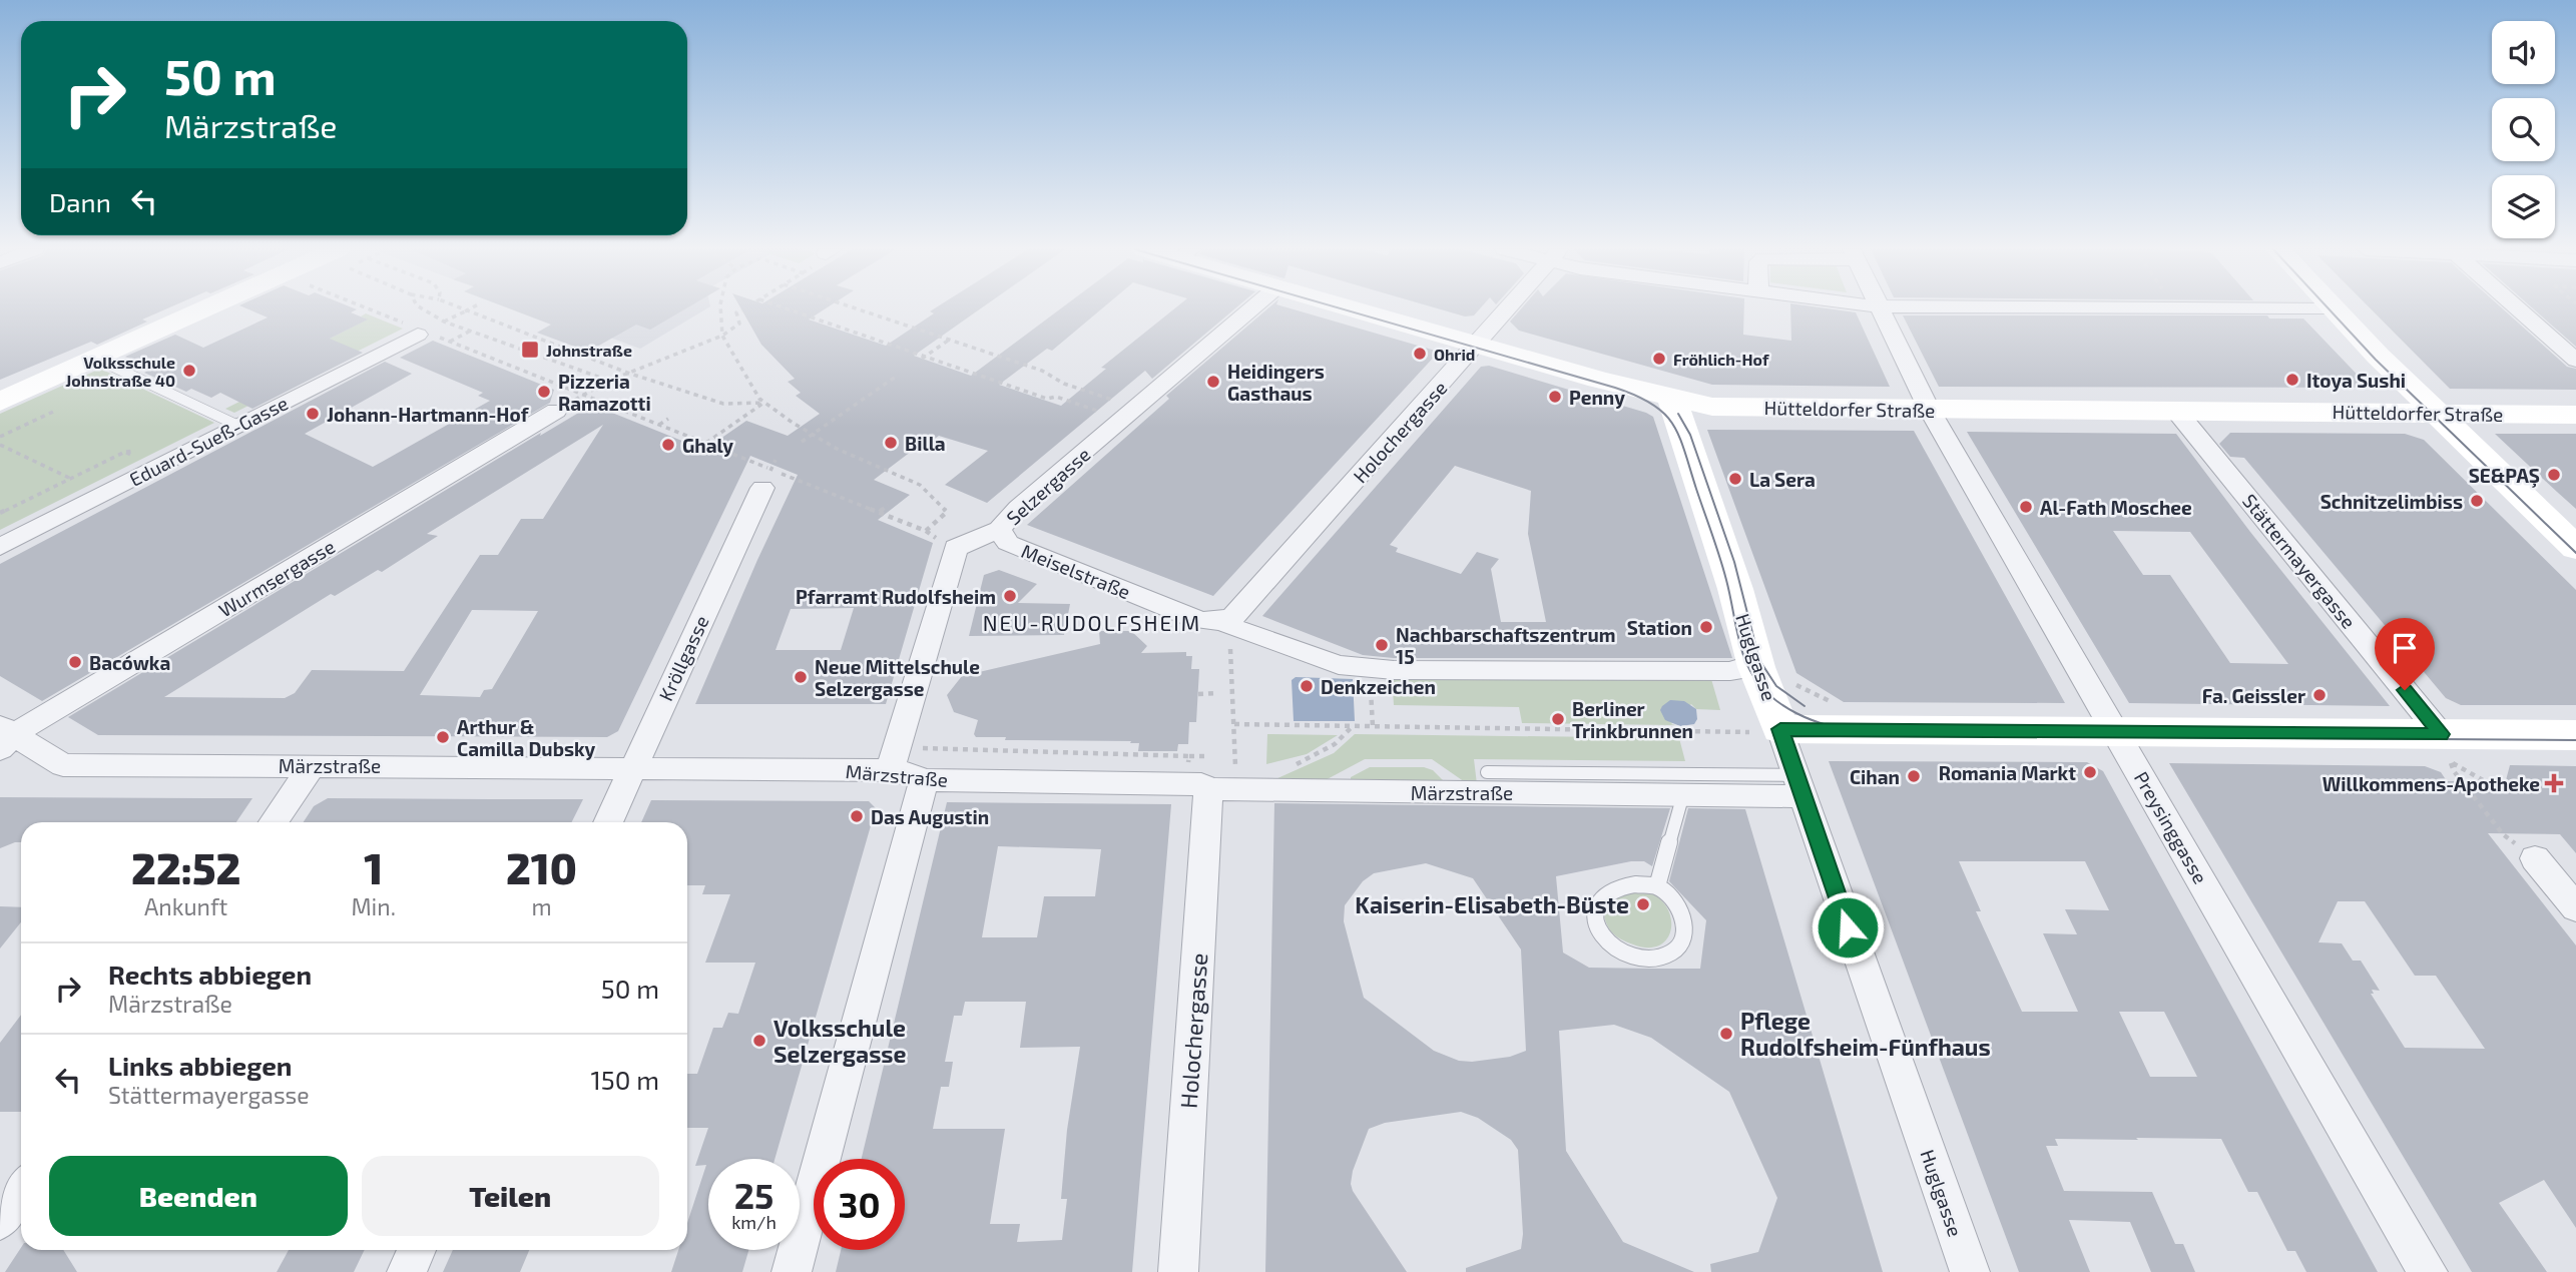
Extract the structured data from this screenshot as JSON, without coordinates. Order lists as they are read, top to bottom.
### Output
{
  "streets": {
    "main road": ["Hütteldorfer Straße", "Huglgasse"],
    "street": [
      "Holochergasse",
      "Eduard-Sueß-Gasse",
      "Selzergasse",
      "Stättermayergasse",
      "Meiselstraße",
      "Wurmsergasse",
      "Kröllgasse",
      "Märzstraße",
      "Preysinggasse"
    ]
  },
  "crossings": [
    ["Hütteldorfer Straße", "Holochergasse"],
    ["Hütteldorfer Straße", "Stättermayergasse"],
    ["Hütteldorfer Straße", "Huglgasse"],
    ["Hütteldorfer Straße", "Preysinggasse"],
    ["Holochergasse", "Meiselstraße"],
    ["Holochergasse", "Märzstraße"],
    ["Selzergasse", "Meiselstraße"],
    ["Selzergasse", "Märzstraße"],
    ["Meiselstraße", "Huglgasse"],
    ["Wurmsergasse", "Märzstraße"],
    ["Huglgasse", "Märzstraße"],
    ["Kröllgasse", "Märzstraße"]
  ],
  "districts": ["NEU-RUDOLFSHEIM"],
  "places": {
    "transit": ["Johnstraße"],
    "other": [
      "Ohrid",
      "Fröhlich-Hof",
      "Volksschule Johnstraße 40",
      "Itoya Sushi",
      "Heidingers Gasthaus",
      "Pizzeria Ramazotti",
      "Penny",
      "Johann-Hartmann-Hof",
      "Billa",
      "Ghaly",
      "SE&PAŞ",
      "La Sera",
      "Schnitzelimbiss",
      "Al-Fath Moschee",
      "Pfarramt Rudolfsheim",
      "Station",
      "Nachbarschaftszentrum 15",
      "Bacówka",
      "Neue Mittelschule Selzergasse",
      "Denkzeichen",
      "Fa. Geissler",
      "Berliner Trinkbrunnen",
      "Arthur & Camilla Dubsky",
      "Romania Markt",
      "Cihan",
      "Das Augustin",
      "Kaiserin-Elisabeth-Büste",
      "Pflege Rudolfsheim-Fünfhaus",
      "Volksschule Selzergasse"
    ],
    "health": ["Willkommens-Apotheke"]
  },
  "page": {
    "turn": ["50 m", "Märzstraße"],
    "then": "Dann",
    "eta": [
      "22:52",
      "Ankunft",
      "1",
      "Min.",
      "210",
      "m"
    ],
    "list": [
      {
        "name": "Rechts abbiegen",
        "note": "Märzstraße",
        "value": "50 m"
      },
      {
        "name": "Links abbiegen",
        "note": "Stättermayergasse",
        "value": "150 m"
      }
    ],
    "buttons": ["Beenden", "Teilen"],
    "speed": "25 km/h",
    "limit": "30"
  }
}
